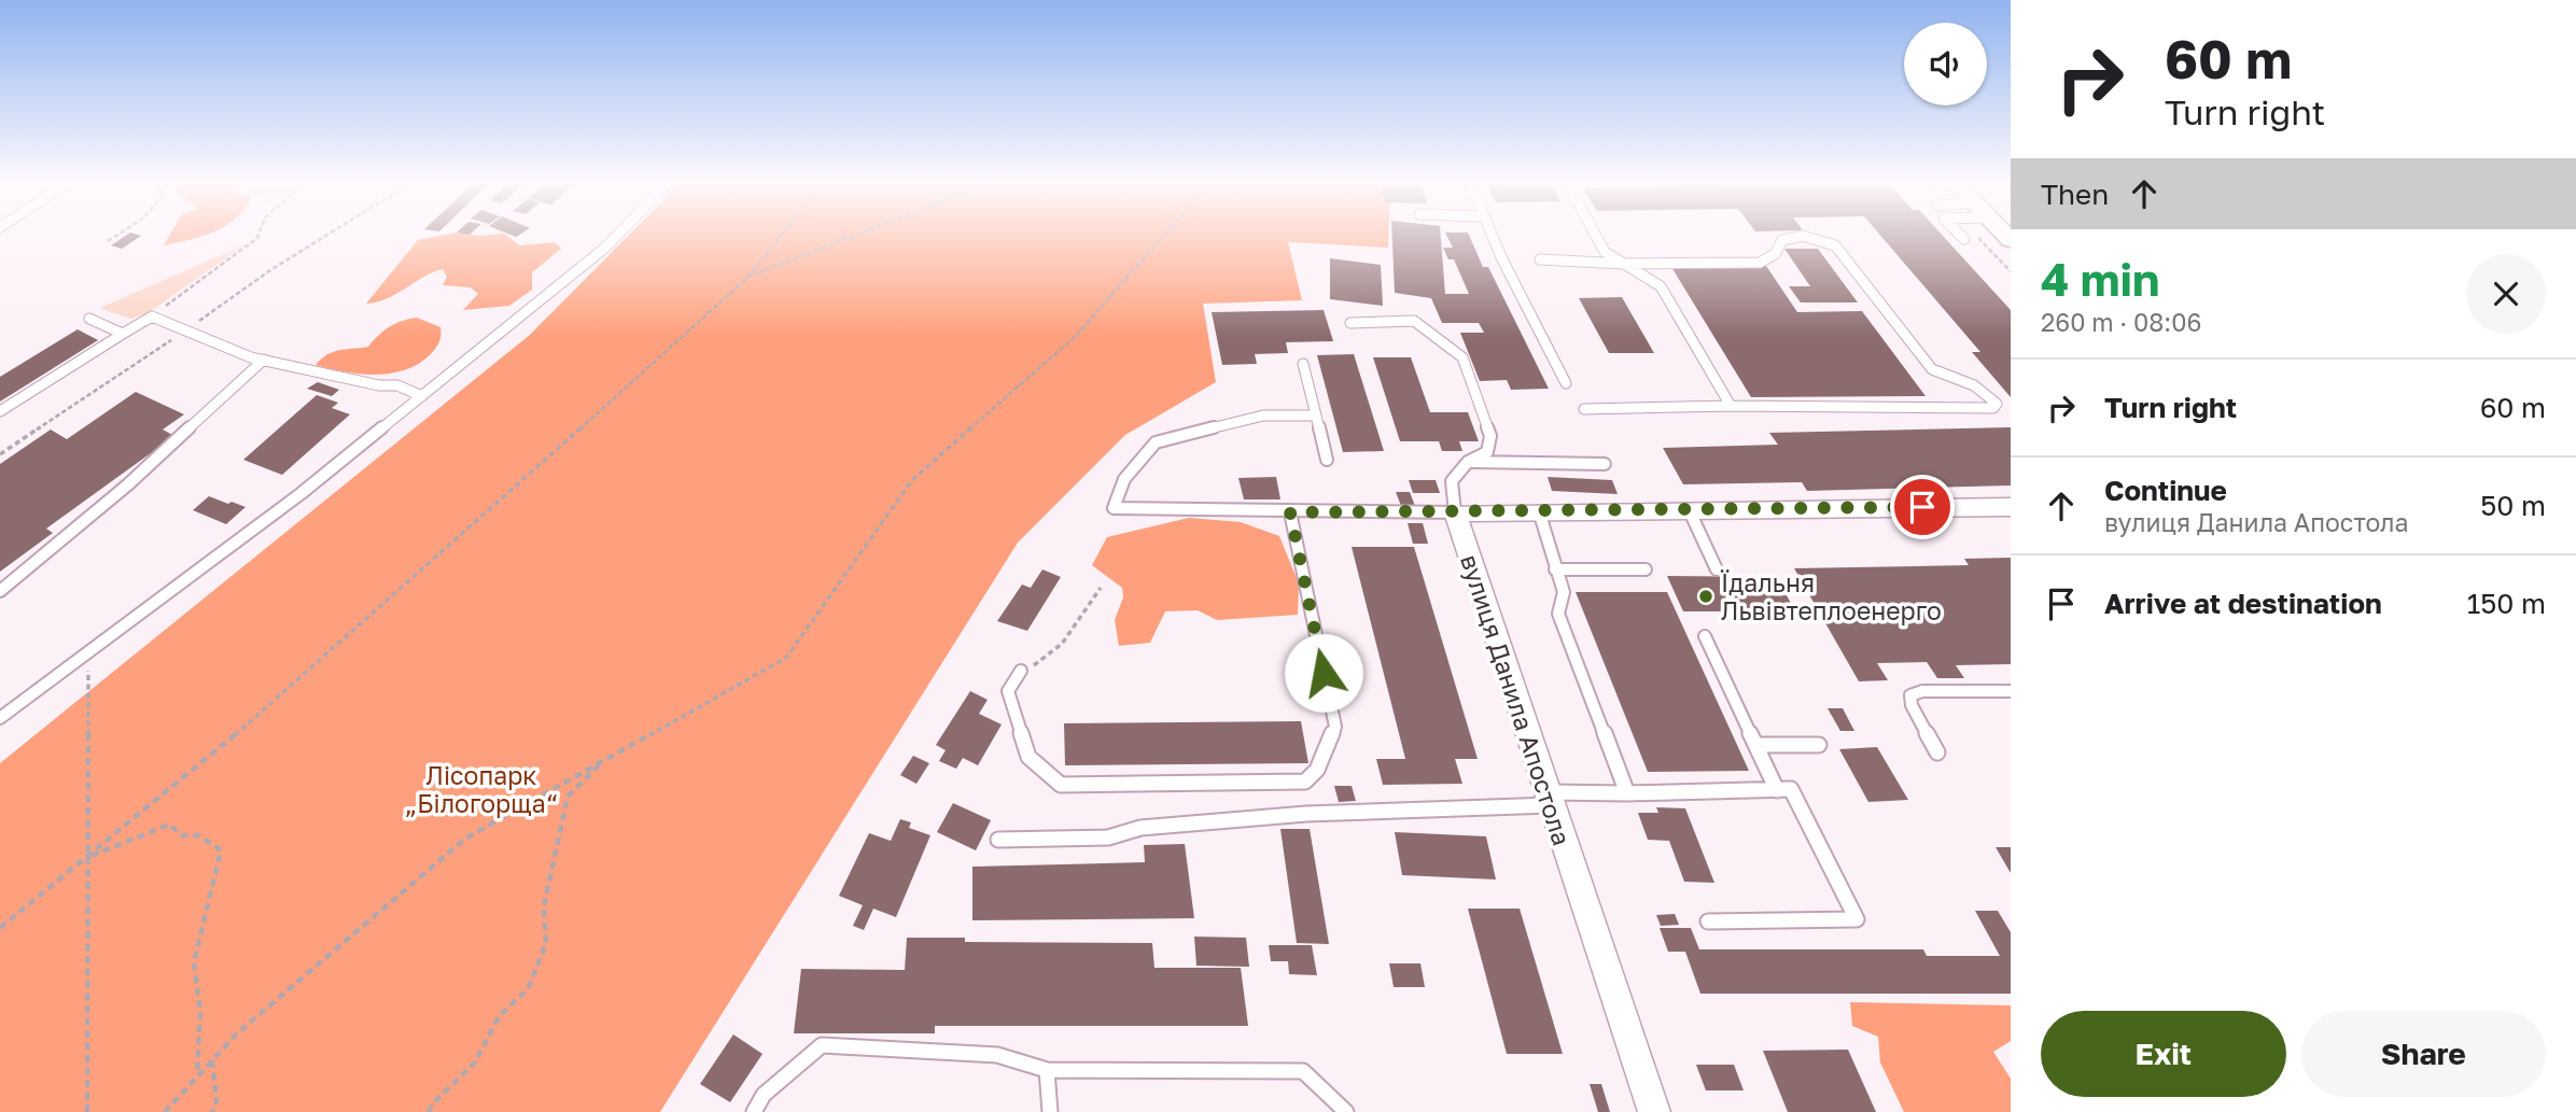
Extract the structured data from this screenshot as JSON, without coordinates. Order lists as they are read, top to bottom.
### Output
{
  "streets": {
    "street": ["вулиця Данила Апостола"]
  },
  "parks": ["Лісопарк „Білогорща“"],
  "places": ["Їдальня Львівтеплоенерго"],
  "page": {
    "turn": ["60 m", "Turn right"],
    "then": "Then",
    "heading": ["4 min", "260 m · 08:06"],
    "list": [
      {
        "name": "Turn right",
        "value": "60 m"
      },
      {
        "name": "Continue",
        "note": "вулиця Данила Апостола",
        "value": "50 m"
      },
      {
        "name": "Arrive at destination",
        "value": "150 m"
      }
    ],
    "buttons": ["Exit", "Share"]
  }
}
